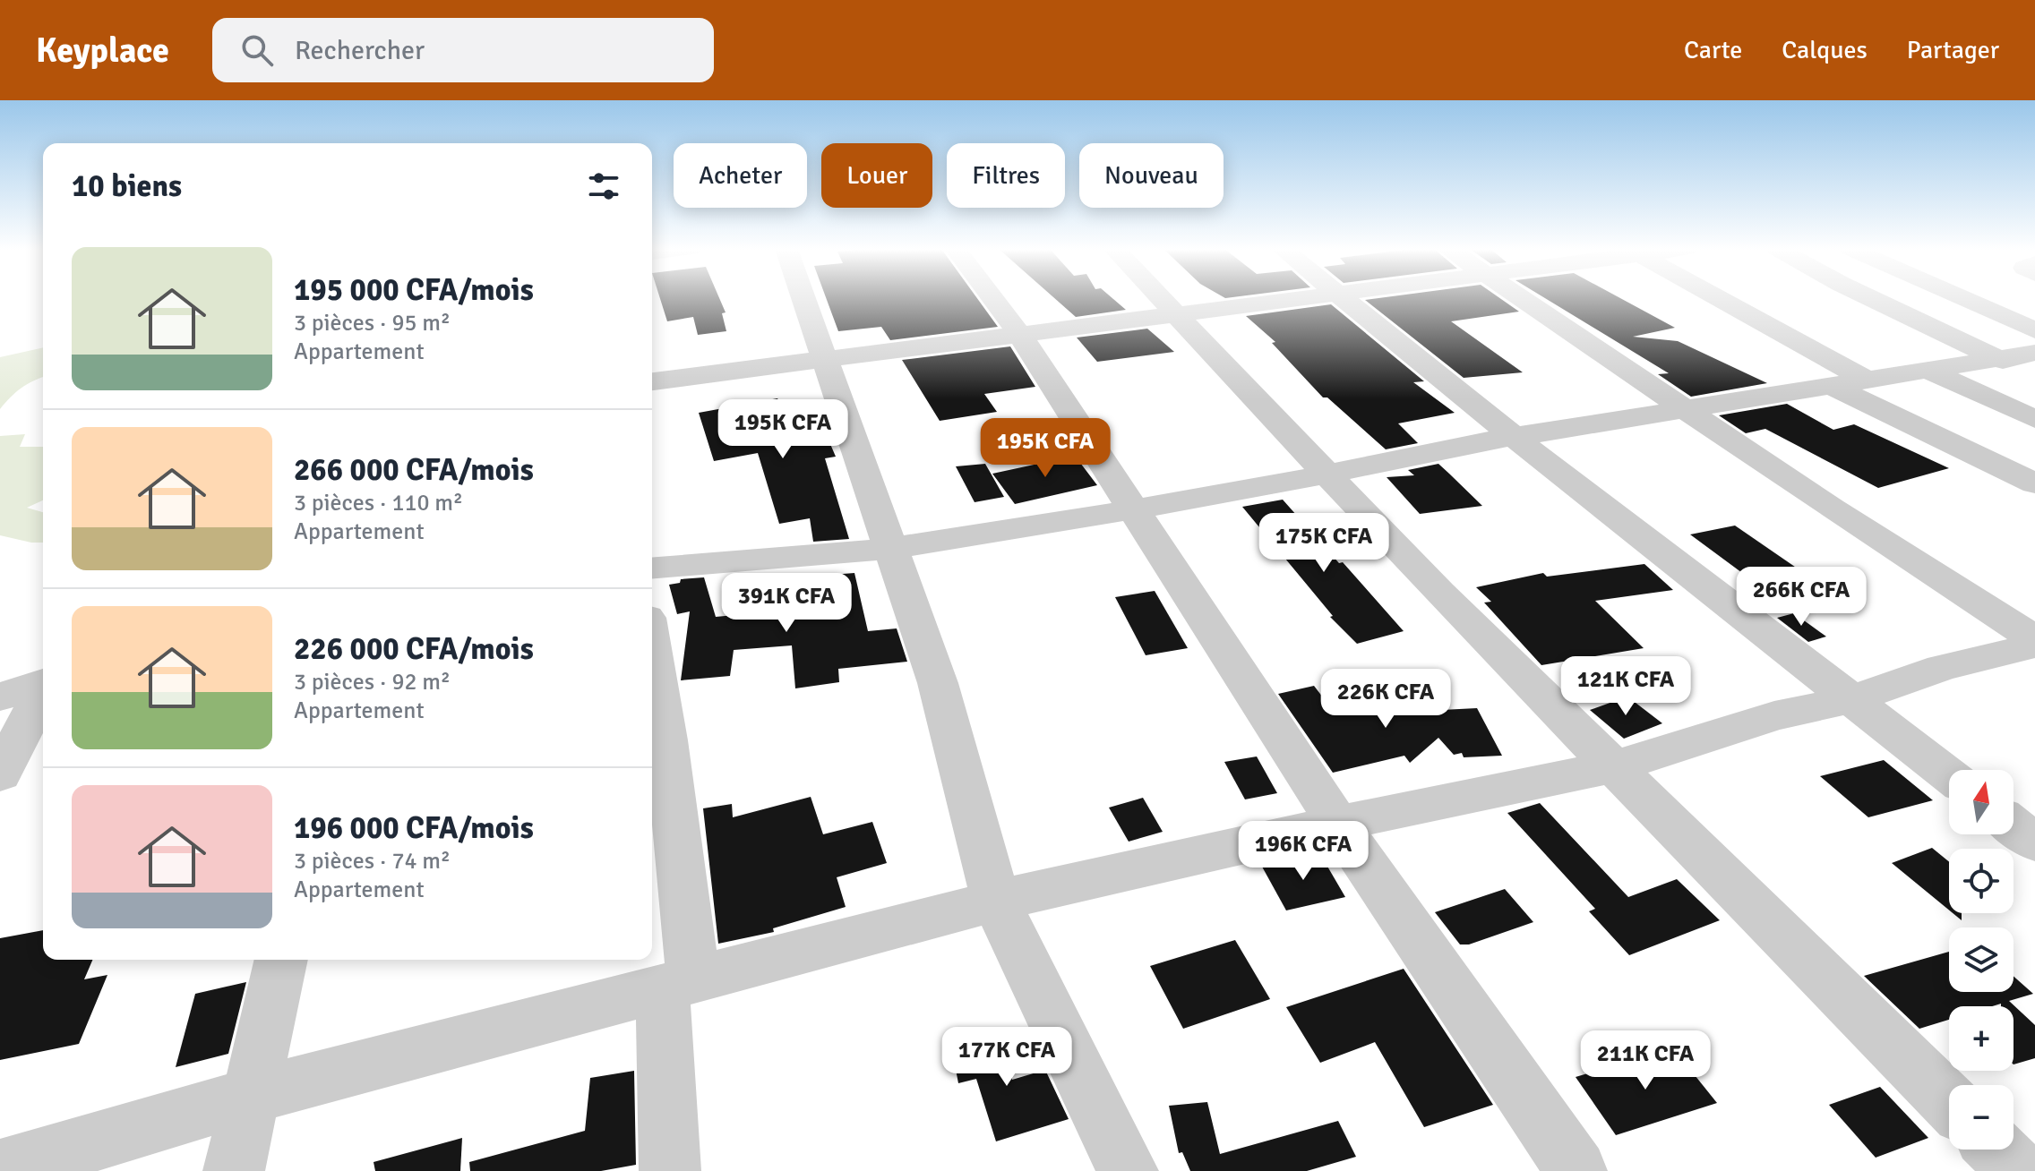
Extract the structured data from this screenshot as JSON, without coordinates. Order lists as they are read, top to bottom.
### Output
{
  "north": "top",
  "page": {
    "header": "Keyplace",
    "search": "Rechercher",
    "nav": ["Carte", "Calques", "Partager"],
    "chip": [
      "Acheter",
      "Louer",
      "Filtres",
      "Nouveau"
    ],
    "heading": "10 biens",
    "list": [
      {
        "name": "195 000 CFA/mois",
        "note": "3 pièces · 95 m² · Appartement"
      },
      {
        "name": "266 000 CFA/mois",
        "note": "3 pièces · 110 m² · Appartement"
      },
      {
        "name": "226 000 CFA/mois",
        "note": "3 pièces · 92 m² · Appartement"
      },
      {
        "name": "196 000 CFA/mois",
        "note": "3 pièces · 74 m² · Appartement"
      }
    ],
    "price": [
      "195K CFA",
      "195K CFA",
      "175K CFA",
      "266K CFA",
      "391K CFA",
      "121K CFA",
      "226K CFA",
      "196K CFA",
      "177K CFA",
      "211K CFA"
    ],
    "map_buttons": ["+", "−"]
  }
}
